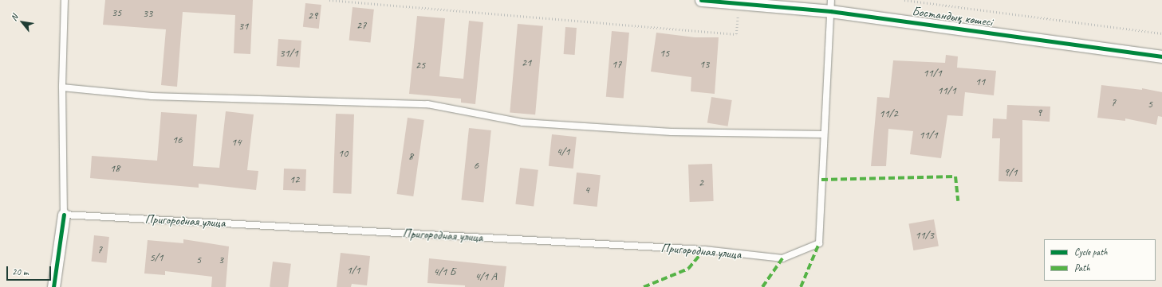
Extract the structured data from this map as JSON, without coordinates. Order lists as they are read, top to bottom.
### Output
{
  "streets": {
    "street": ["Бостандық көшесі"],
    "lane": ["Пригородная улица"]
  },
  "house_numbers": [
    "35",
    "33",
    "29",
    "27",
    "31",
    "31/1",
    "15",
    "21",
    "17",
    "13",
    "25",
    "11/1",
    "11",
    "11/1",
    "7",
    "5",
    "9",
    "11/2",
    "11/1",
    "16",
    "14",
    "4/1",
    "10",
    "8",
    "6",
    "18",
    "9/1",
    "12",
    "2",
    "4",
    "11/3",
    "7",
    "5/1",
    "5",
    "3",
    "1/1",
    "4/1 Б",
    "4/1 А"
  ],
  "legend": ["Cycle path", "Path"],
  "scale_bar": "20 m",
  "north": "top left"
}
